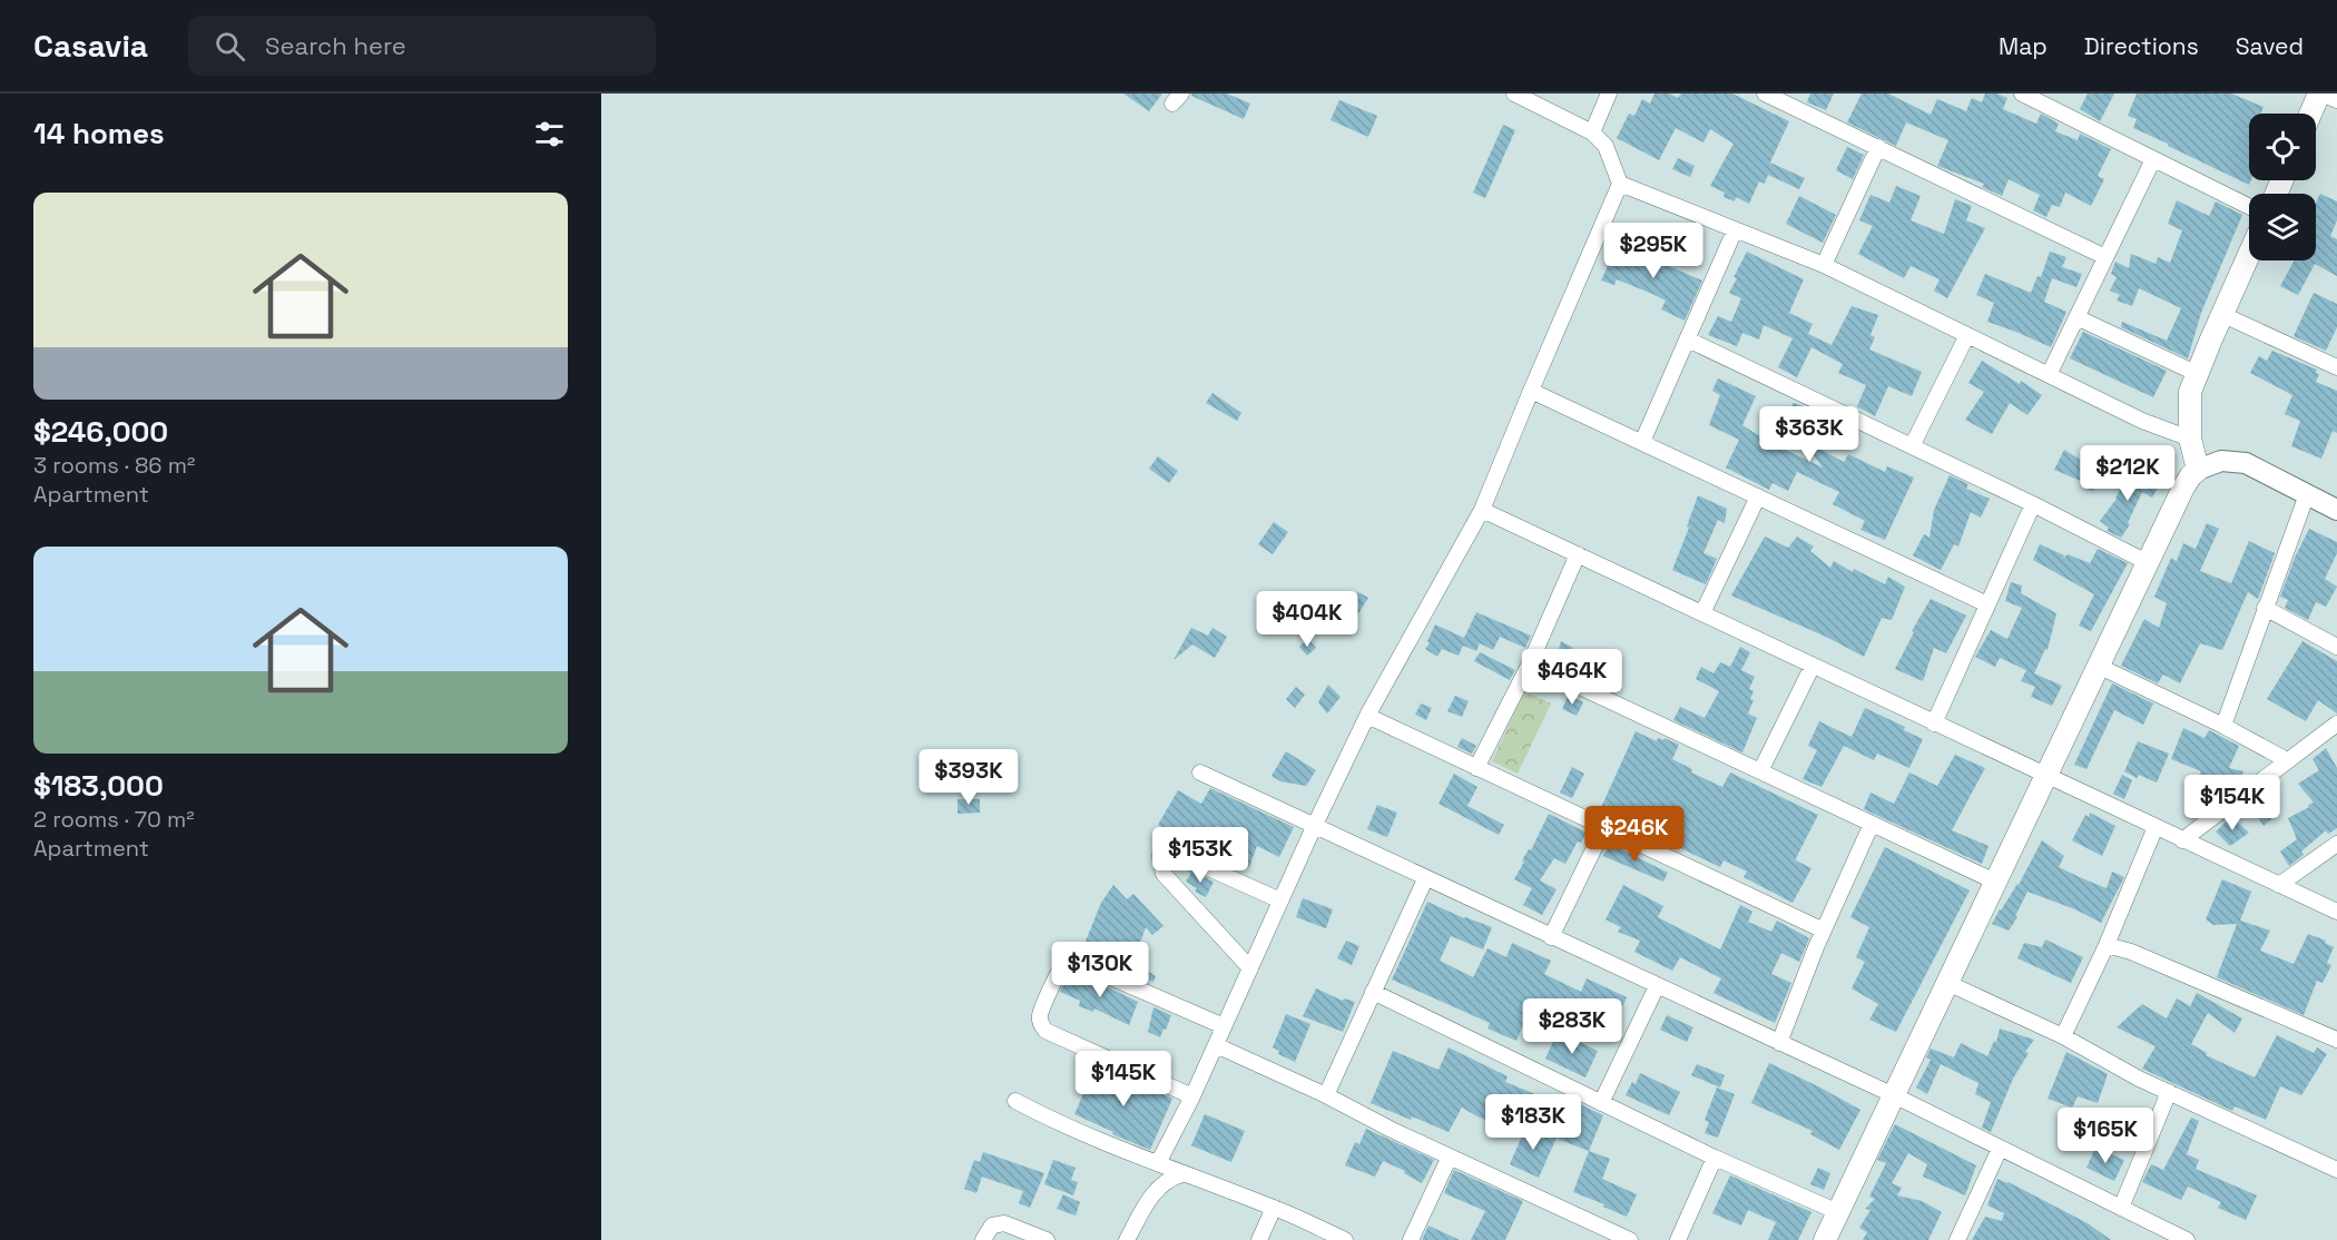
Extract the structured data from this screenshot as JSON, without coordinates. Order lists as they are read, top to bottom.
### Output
{
  "page": {
    "header": "Casavia",
    "search": "Search here",
    "nav": ["Map", "Directions", "Saved"],
    "heading": "14 homes",
    "list": [
      {
        "name": "$246,000",
        "note": "3 rooms · 86 m² · Apartment"
      },
      {
        "name": "$183,000",
        "note": "2 rooms · 70 m² · Apartment"
      }
    ],
    "price": [
      "$295K",
      "$363K",
      "$212K",
      "$404K",
      "$464K",
      "$393K",
      "$154K",
      "$246K",
      "$153K",
      "$130K",
      "$283K",
      "$145K",
      "$183K",
      "$165K"
    ]
  }
}
